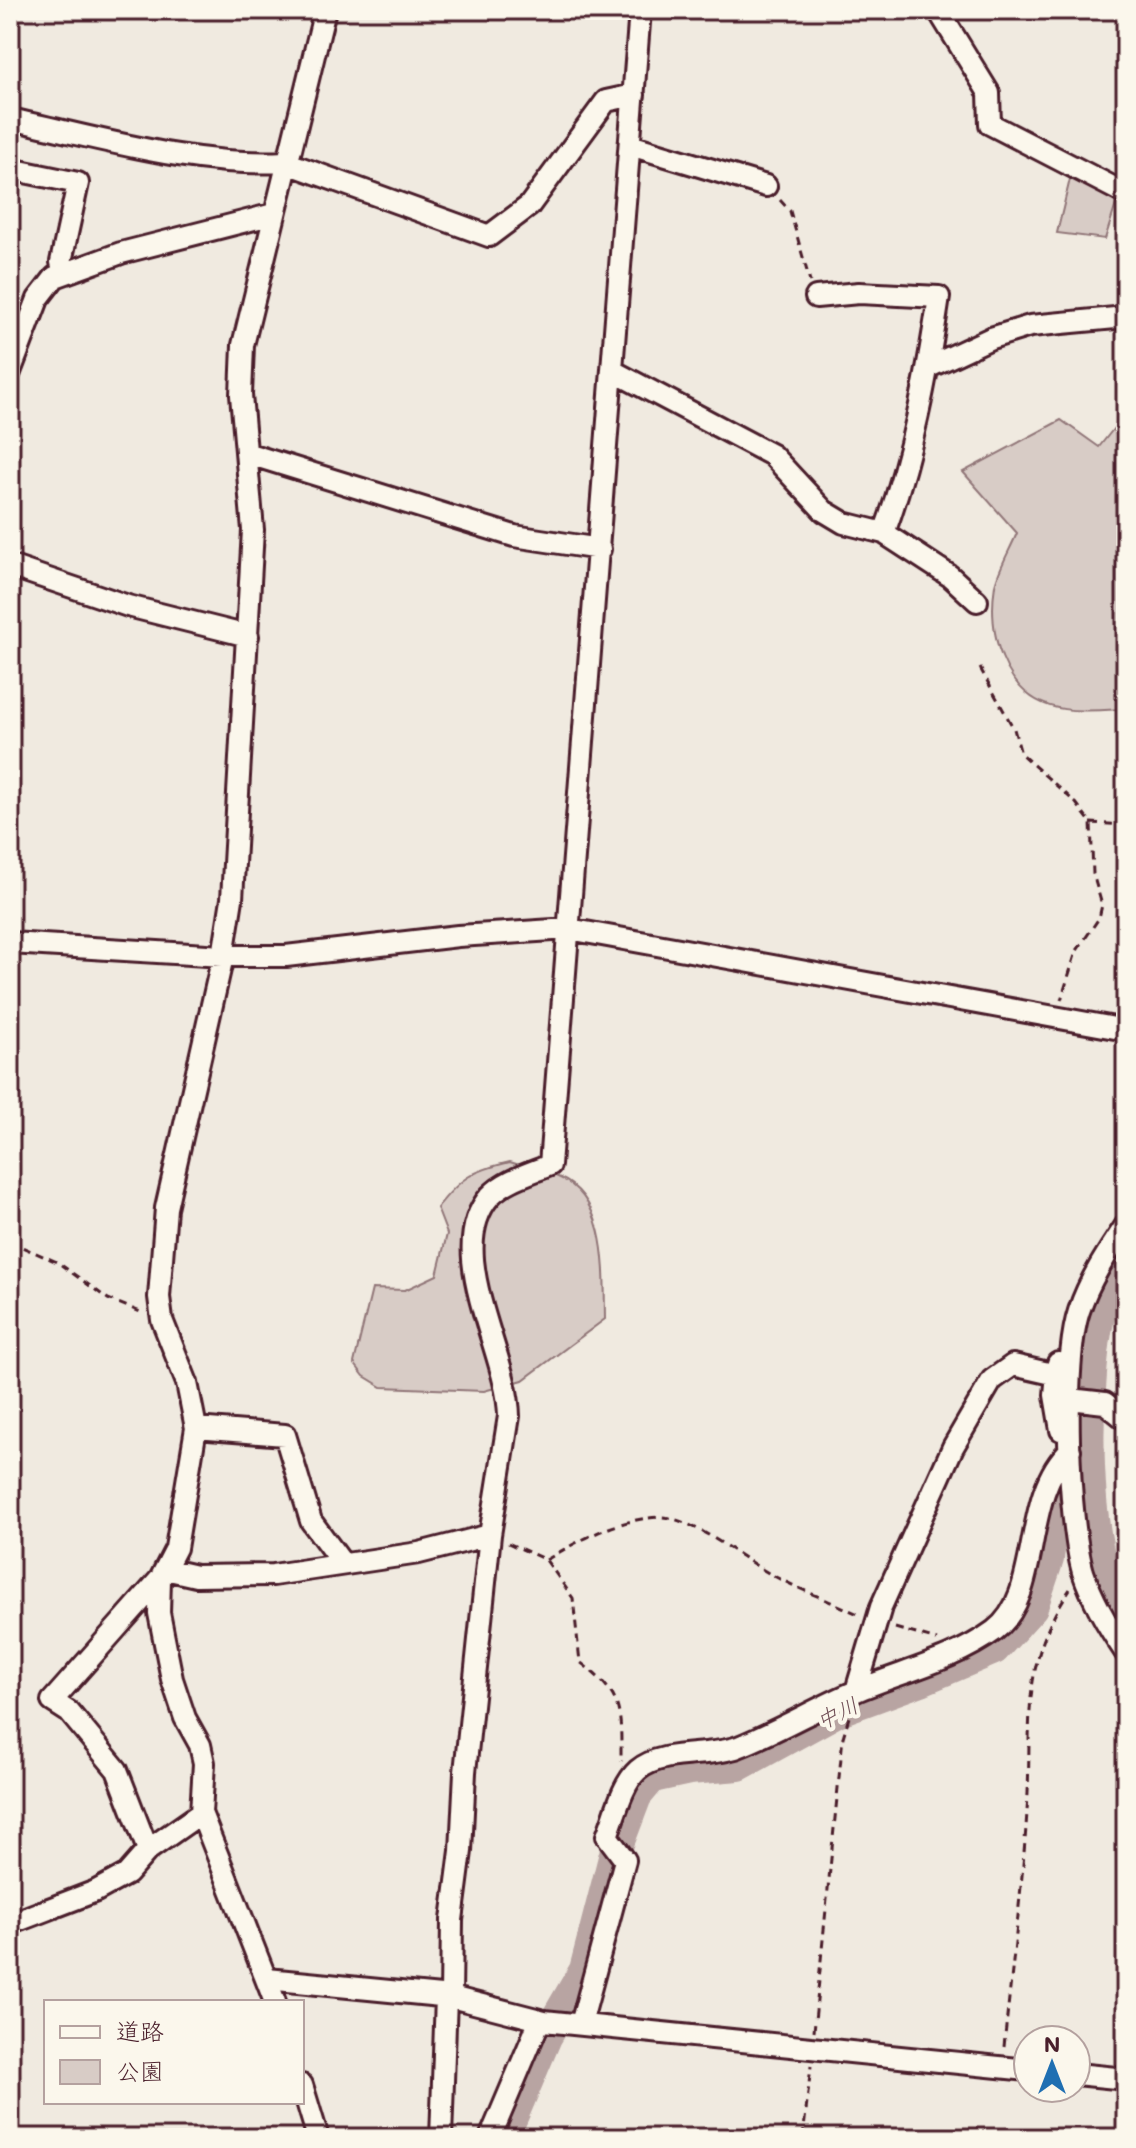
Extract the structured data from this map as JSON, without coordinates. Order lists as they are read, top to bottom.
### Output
{
  "water": ["中川"],
  "legend": ["道路", "公園"],
  "north": "top"
}
